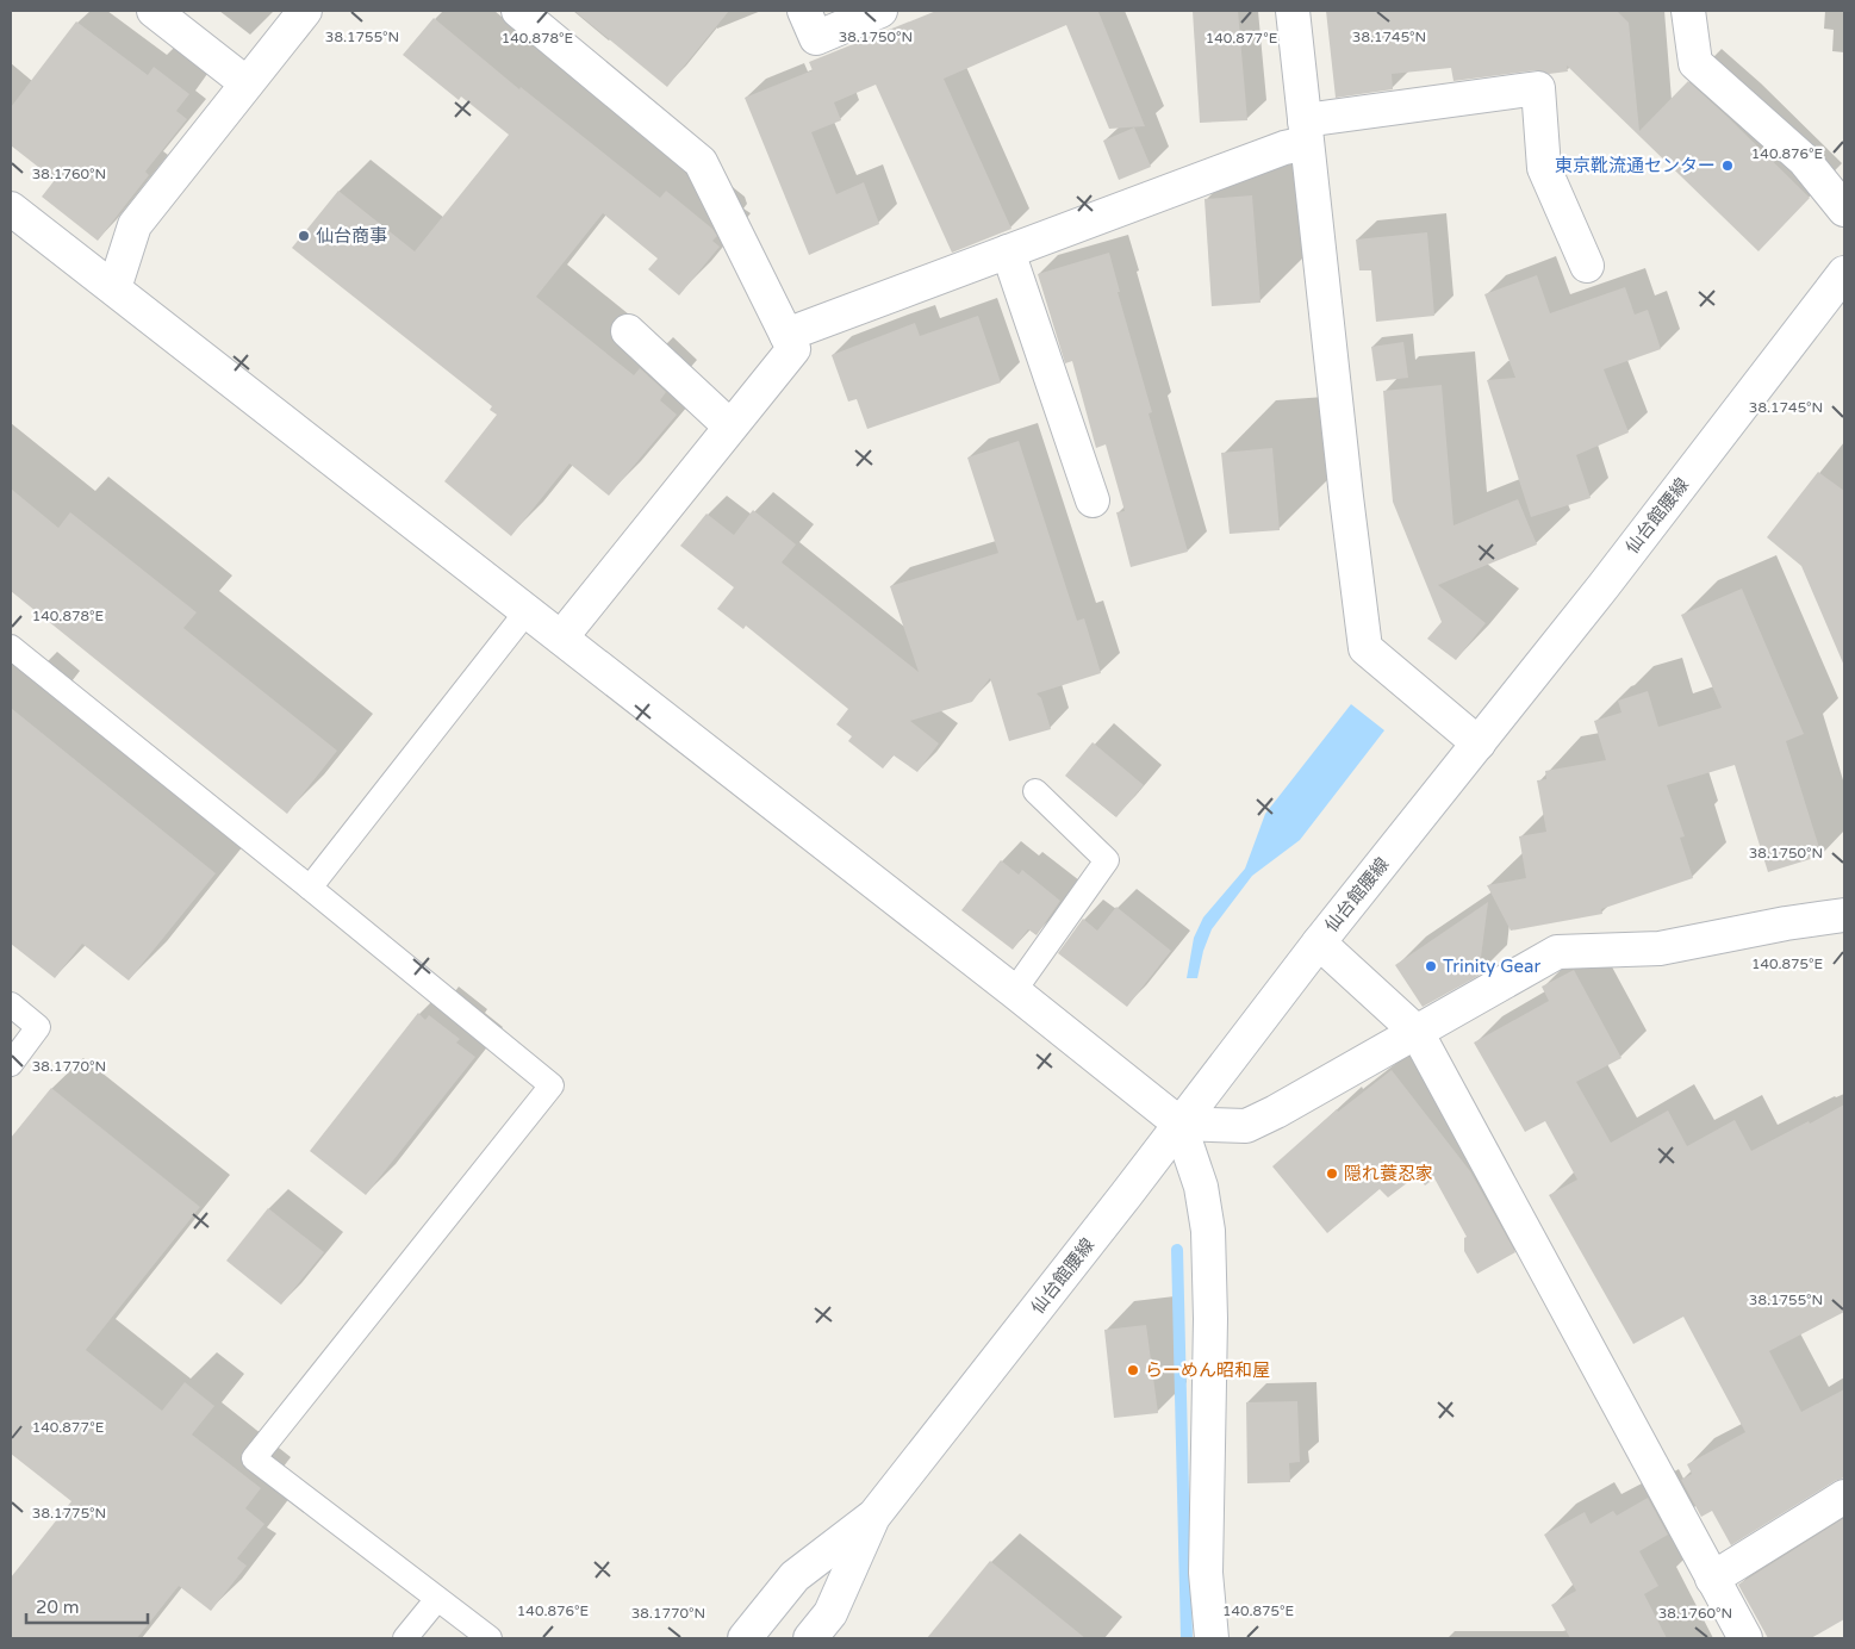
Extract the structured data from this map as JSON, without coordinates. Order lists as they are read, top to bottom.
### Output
{
  "streets": {
    "street": ["仙台館腰線"]
  },
  "places": [
    "東京靴流通センター",
    "仙台商事",
    "Trinity Gear",
    "隠れ蓑忍家",
    "らーめん昭和屋"
  ],
  "scale_bar": "20 m",
  "coordinates": [
    "38.1745°N",
    "38.1755°N",
    "38.1750°N",
    "140.878°E",
    "140.877°E",
    "140.876°E",
    "38.1760°N",
    "140.875°E",
    "38.1770°N",
    "38.1775°N"
  ]
}
